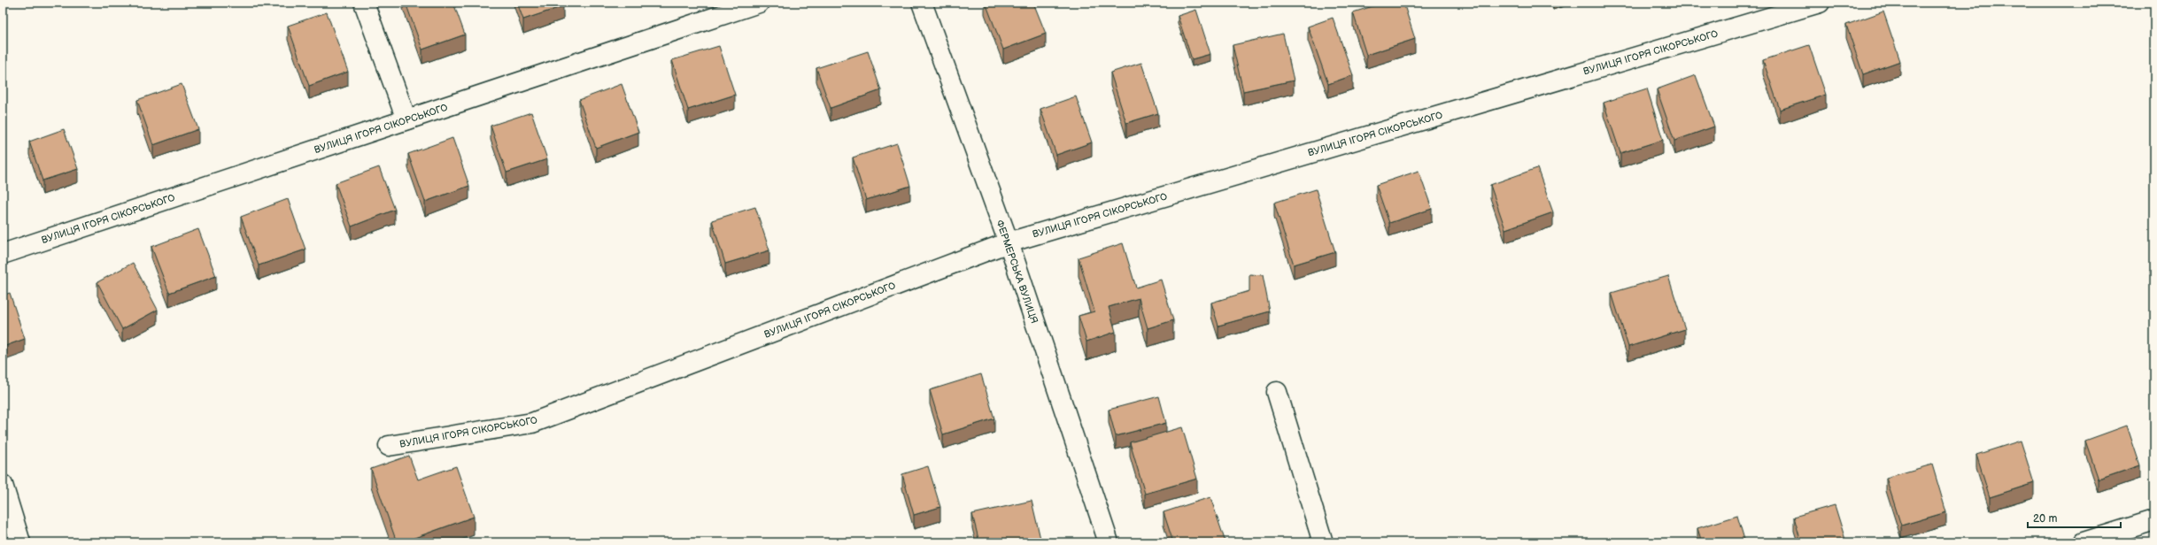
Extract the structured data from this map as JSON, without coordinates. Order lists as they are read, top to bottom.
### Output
{
  "streets": {
    "street": ["ВУЛИЦЯ ІГОРЯ СІКОРСЬКОГО", "ФЕРМЕРСЬКА ВУЛИЦЯ"]
  },
  "crossings": [
    ["ВУЛИЦЯ ІГОРЯ СІКОРСЬКОГО", "ФЕРМЕРСЬКА ВУЛИЦЯ"]
  ],
  "scale_bar": "20 m"
}
